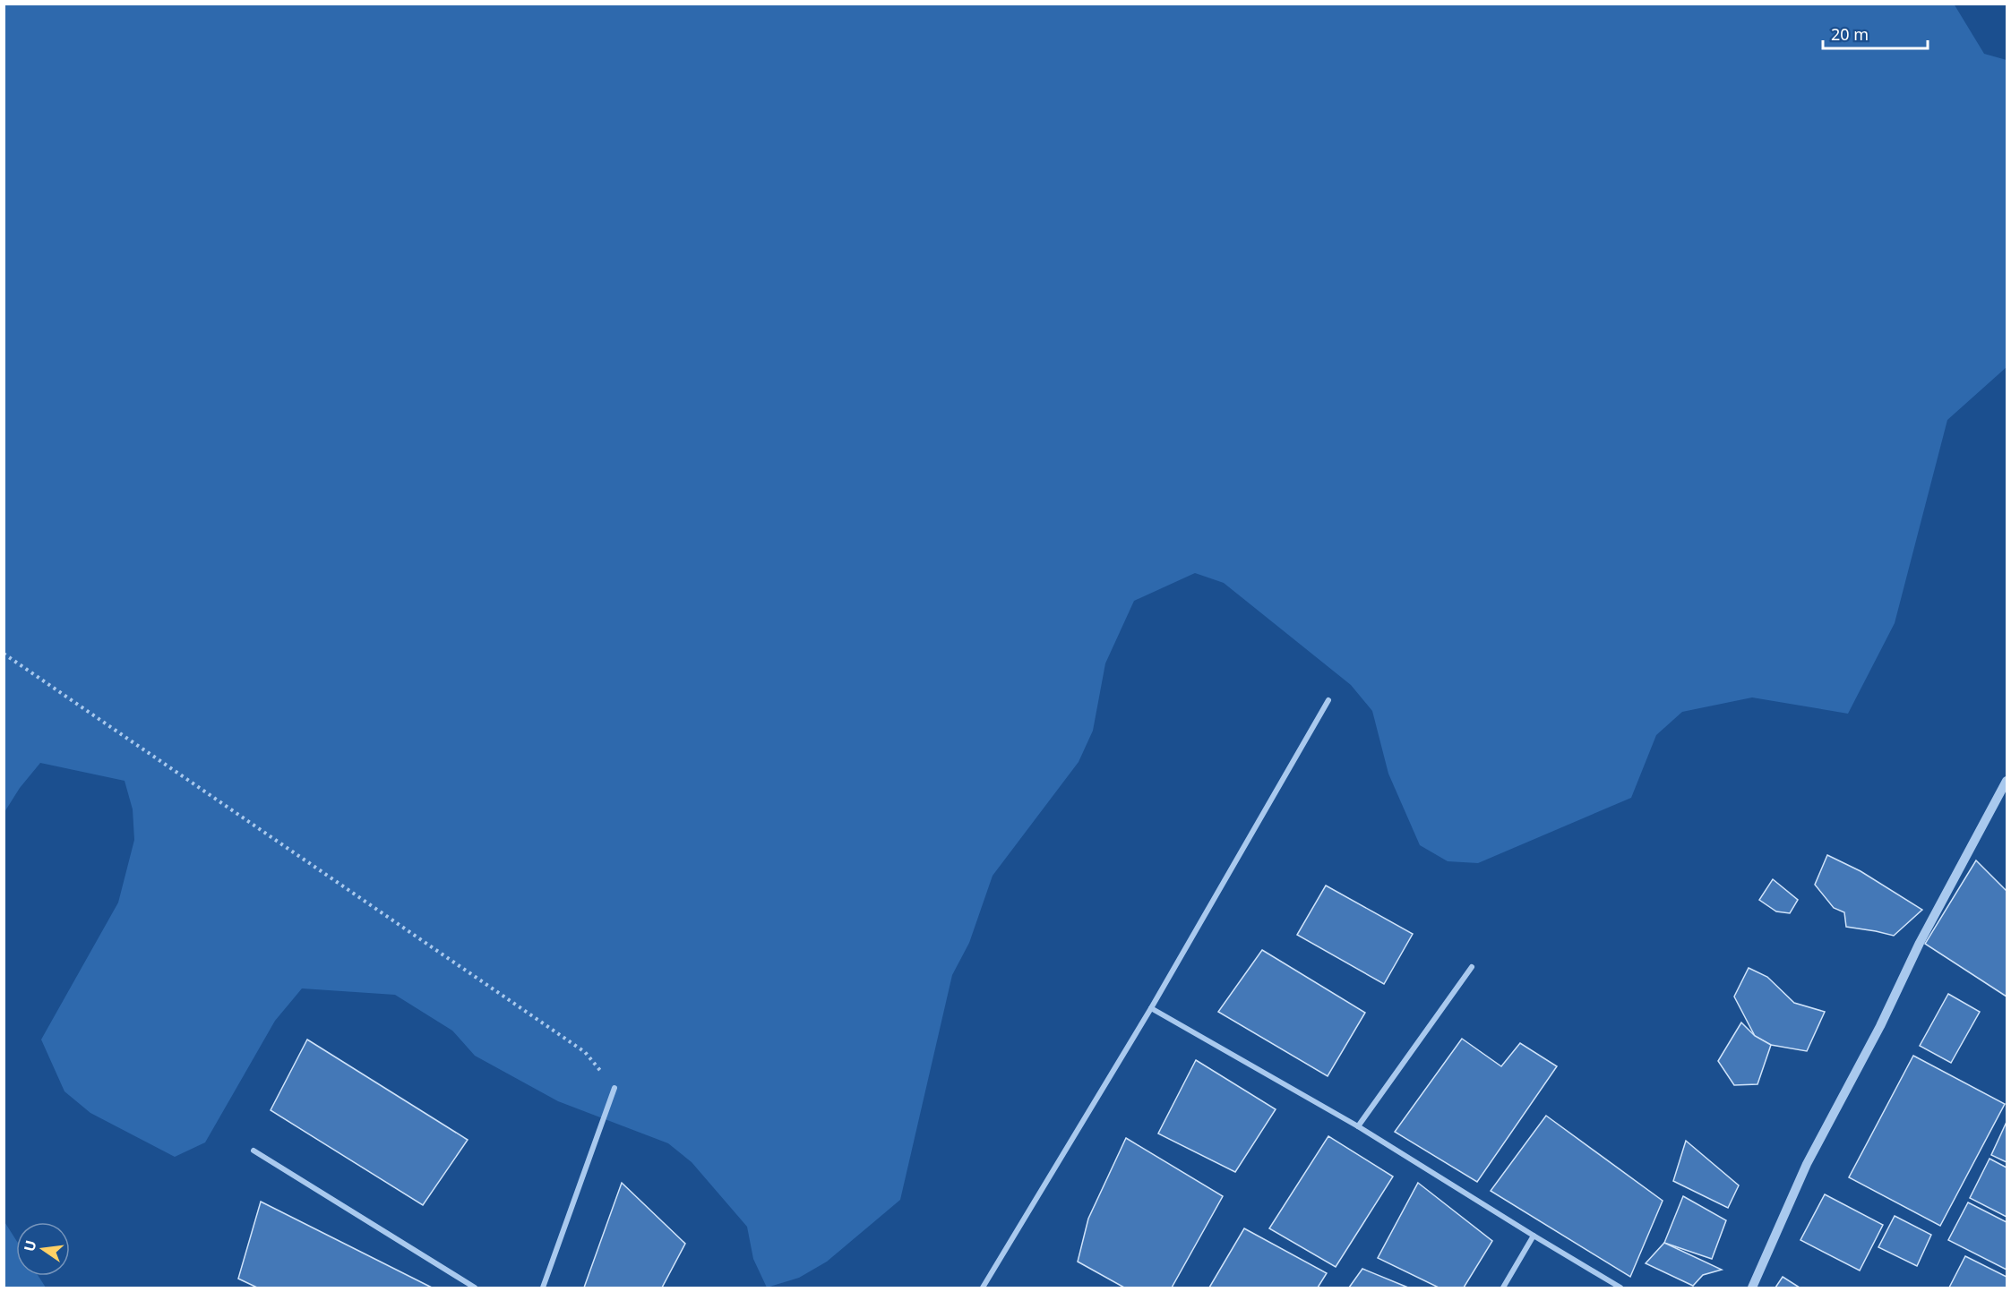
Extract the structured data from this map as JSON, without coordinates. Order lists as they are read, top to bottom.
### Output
{
  "scale_bar": "20 m",
  "north": "left"
}
